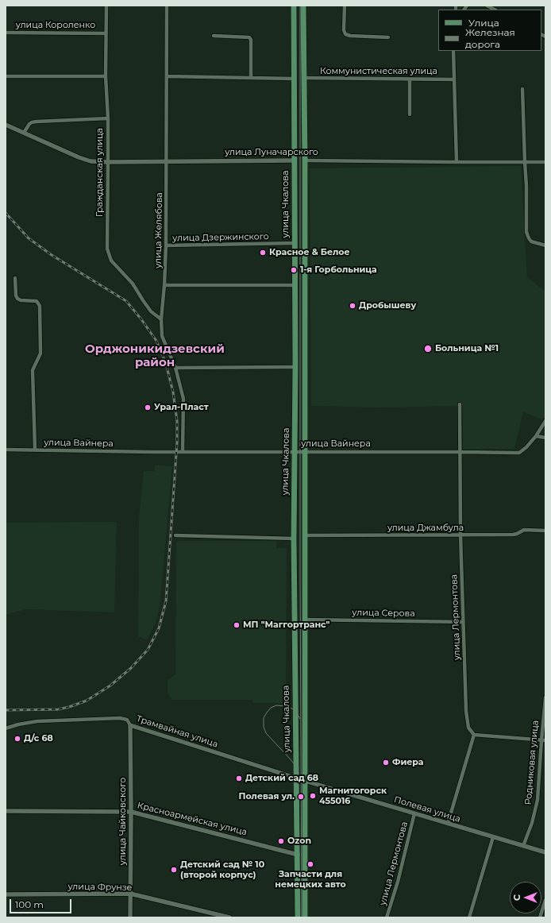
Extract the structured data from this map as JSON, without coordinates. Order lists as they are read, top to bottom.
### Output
{
  "streets": {
    "main road": ["улица Луначарского", "улица Чкалова"],
    "street": [
      "улица Короленко",
      "Коммунистическая улица",
      "Гражданская улица",
      "улица Желябова",
      "улица Дзержинского",
      "улица Вайнера",
      "улица Джамбула",
      "улица Серова",
      "улица Лермонтова",
      "Трамвайная улица",
      "Родниковая улица",
      "Полевая улица",
      "Красноармейская улица",
      "улица Чайковского",
      "улица Фрунзе"
    ]
  },
  "crossings": [
    ["улица Короленко", "Гражданская улица"],
    ["Коммунистическая улица", "улица Чкалова"],
    ["улица Луначарского", "Гражданская улица"],
    ["улица Луначарского", "улица Чкалова"],
    ["улица Луначарского", "улица Желябова"],
    ["Гражданская улица", "улица Желябова"],
    ["улица Чкалова", "улица Дзержинского"],
    ["улица Чкалова", "улица Вайнера"],
    ["улица Чкалова", "улица Джамбула"],
    ["улица Чкалова", "улица Серова"],
    ["улица Чкалова", "Трамвайная улица"],
    ["улица Чкалова", "Полевая улица"],
    ["улица Чкалова", "Красноармейская улица"],
    ["улица Желябова", "улица Дзержинского"],
    ["улица Желябова", "улица Вайнера"],
    ["улица Вайнера", "улица Лермонтова"],
    ["улица Джамбула", "улица Лермонтова"],
    ["улица Серова", "улица Лермонтова"],
    ["улица Лермонтова", "Полевая улица"],
    ["Трамвайная улица", "Полевая улица"],
    ["Трамвайная улица", "улица Чайковского"],
    ["Родниковая улица", "Полевая улица"],
    ["Красноармейская улица", "улица Чайковского"],
    ["улица Чайковского", "улица Фрунзе"]
  ],
  "districts": ["Орджоникидзевский район"],
  "places": [
    "Красное & Белое",
    "1-я Горбольница",
    "Дробышеву",
    "Больница №1",
    "Урал-Пласт",
    "МП \"Маггортранс\"",
    "Д/с 68",
    "Фиера",
    "Детский сад 68",
    "Магнитогорск 455016",
    "Полевая ул.",
    "Ozon",
    "Запчасти для немецких авто",
    "Детский сад № 10 (второй корпус)"
  ],
  "legend": ["Улица", "Железная дорога"],
  "scale_bar": "100 m",
  "north": "left"
}
